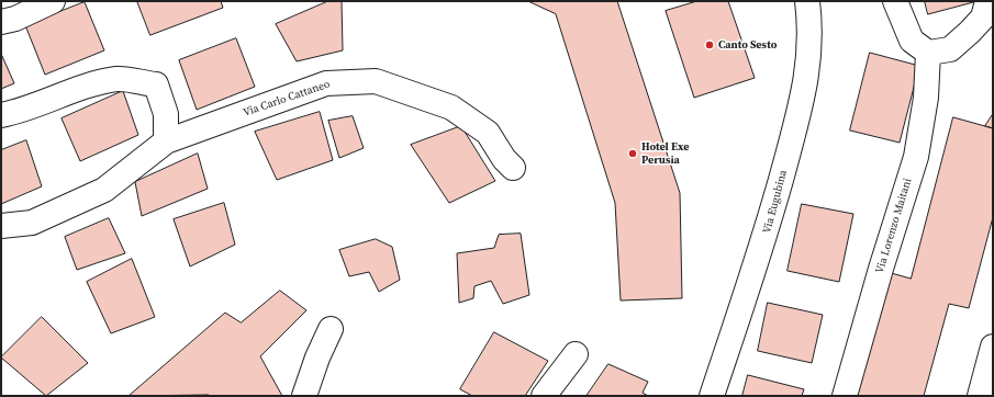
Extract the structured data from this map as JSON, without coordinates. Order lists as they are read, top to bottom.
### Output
{
  "streets": {
    "street": ["Via Carlo Cattaneo", "Via Eugubina", "Via Lorenzo Maitani"]
  },
  "places": ["Canto Sesto", "Hotel Exe Perusia"]
}
